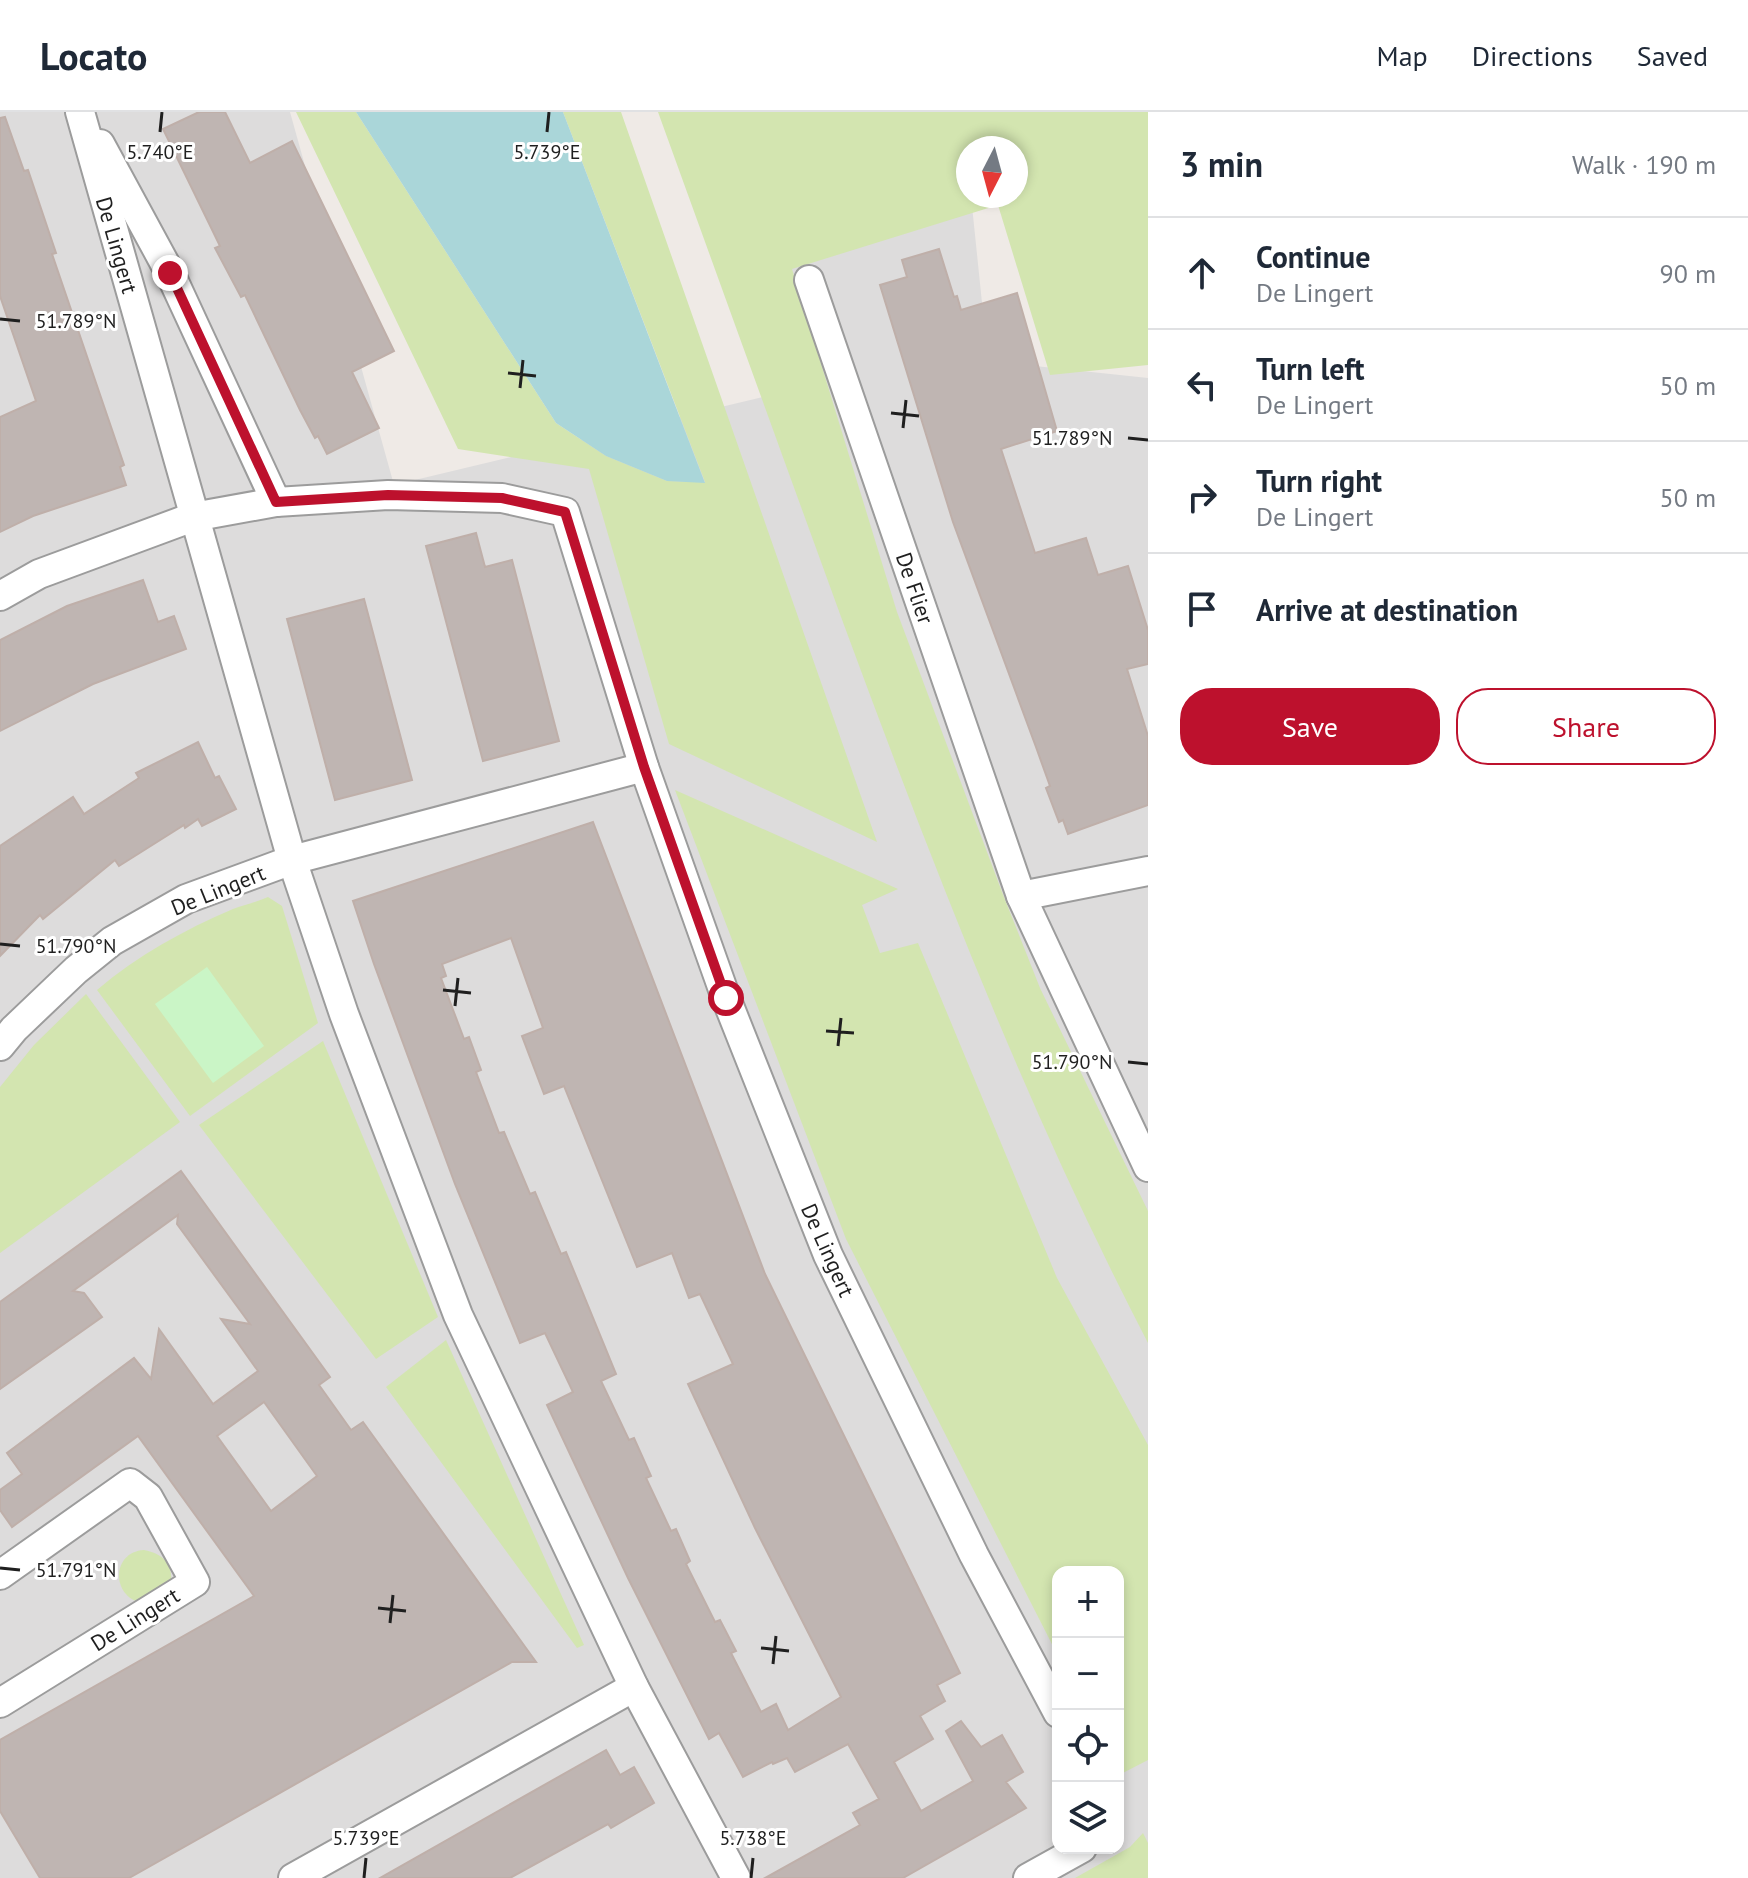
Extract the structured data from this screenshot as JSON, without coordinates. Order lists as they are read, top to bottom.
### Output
{
  "streets": {
    "street": ["De Lingert", "De Flier"]
  },
  "north": "bottom",
  "page": {
    "header": "Locato",
    "nav": ["Map", "Directions", "Saved"],
    "heading": ["3 min", "Walk · 190 m"],
    "list": [
      ["Continue", "De Lingert", "90 m"],
      ["Turn left", "De Lingert", "50 m"],
      ["Turn right", "De Lingert", "50 m"],
      "Arrive at destination"
    ],
    "buttons": ["Save", "Share"],
    "map_buttons": ["+", "−"]
  },
  "coordinates": [
    "5.740°E",
    "5.739°E",
    "51.789°N",
    "51.790°N",
    "51.791°N",
    "5.738°E"
  ]
}
